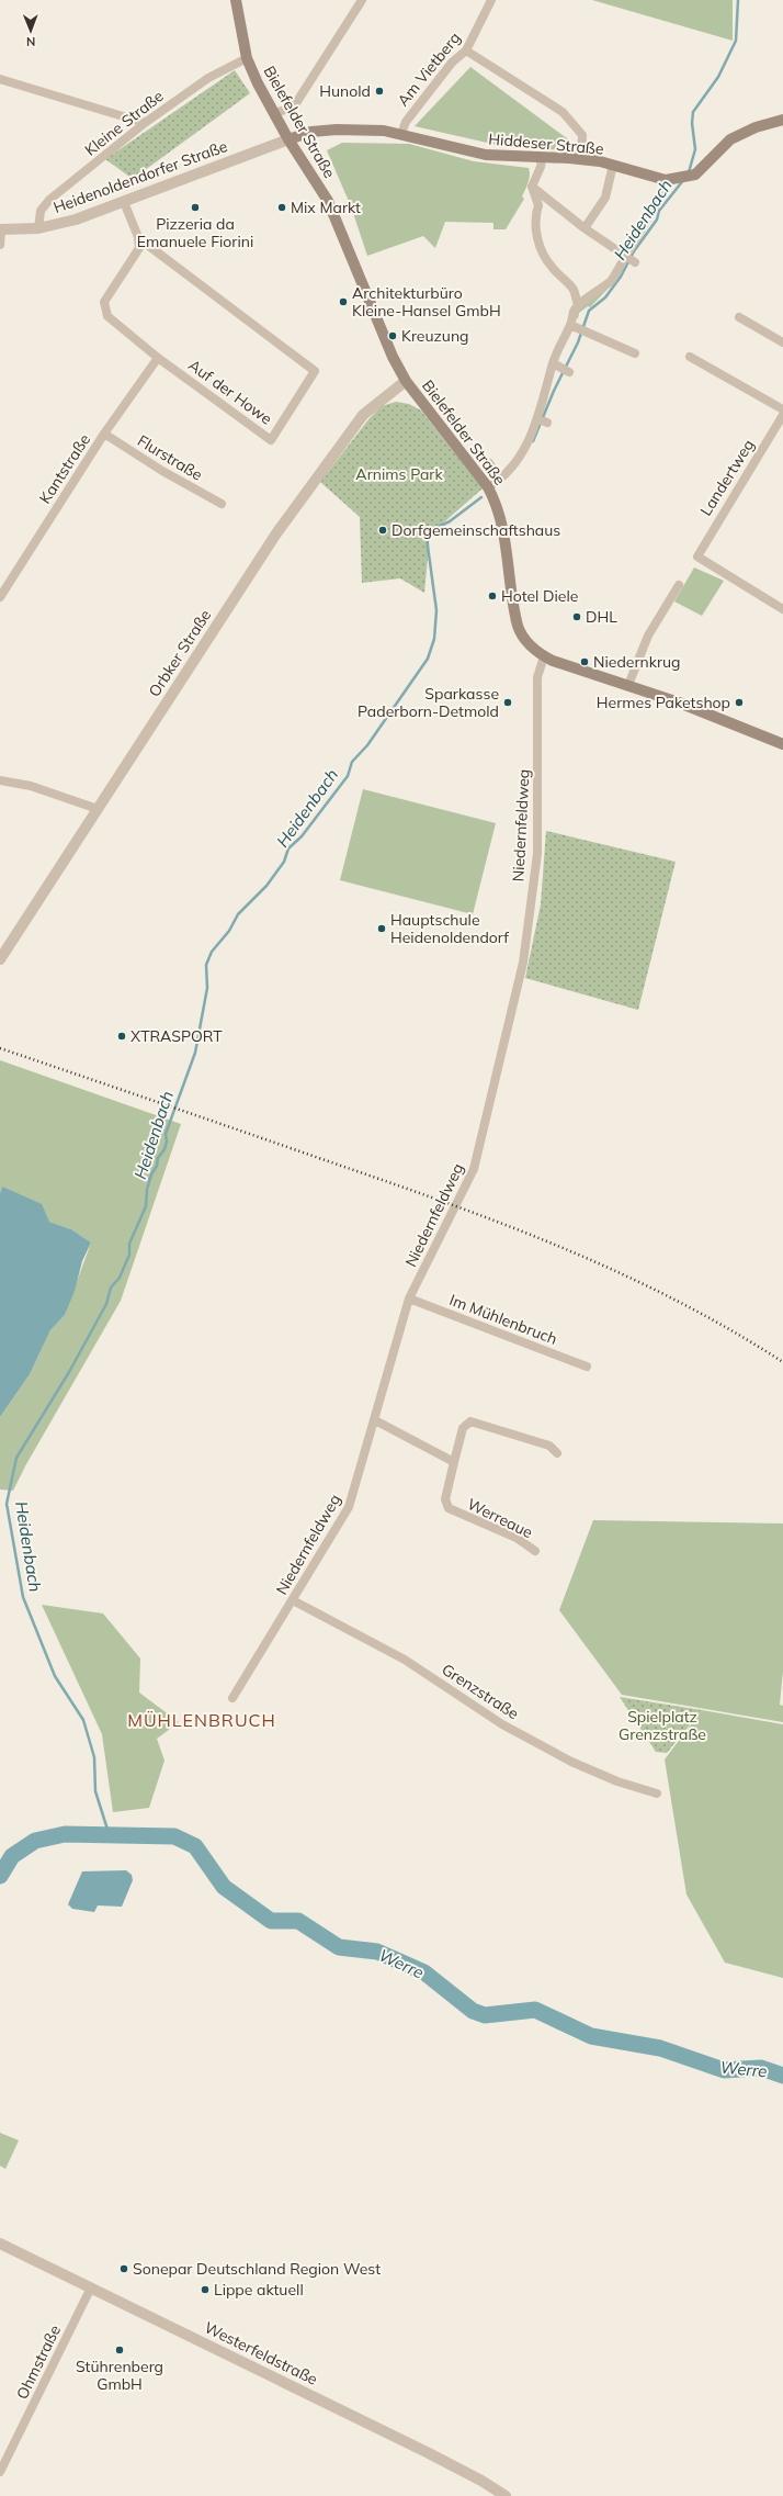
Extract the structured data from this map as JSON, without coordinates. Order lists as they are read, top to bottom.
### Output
{
  "streets": {
    "main road": ["Bielefelder Straße", "Hiddeser Straße"],
    "street": [
      "Am Vietberg",
      "Kleine Straße",
      "Heidenoldendorfer Straße",
      "Auf der Howe",
      "Flurstraße",
      "Kantstraße",
      "Landertweg",
      "Orbker Straße",
      "Niedernfeldweg",
      "Im Mühlenbruch",
      "Werreaue",
      "Grenzstraße",
      "Westerfeldstraße",
      "Ohmstraße"
    ]
  },
  "crossings": [
    ["Am Vietberg", "Hiddeser Straße"],
    ["Bielefelder Straße", "Kleine Straße"],
    ["Bielefelder Straße", "Hiddeser Straße"],
    ["Bielefelder Straße", "Heidenoldendorfer Straße"],
    ["Bielefelder Straße", "Orbker Straße"],
    ["Bielefelder Straße", "Niedernfeldweg"],
    ["Kleine Straße", "Heidenoldendorfer Straße"],
    ["Hiddeser Straße", "Heidenoldendorfer Straße"],
    ["Auf der Howe", "Kantstraße"],
    ["Flurstraße", "Kantstraße"],
    ["Niedernfeldweg", "Im Mühlenbruch"],
    ["Niedernfeldweg", "Grenzstraße"],
    ["Westerfeldstraße", "Ohmstraße"]
  ],
  "districts": ["MÜHLENBRUCH"],
  "water": ["Heidenbach", "Werre"],
  "parks": ["Arnims Park", "Spielplatz Grenzstraße"],
  "places": [
    "Hunold",
    "Pizzeria da Emanuele Fiorini",
    "Mix Markt",
    "Architekturbüro Kleine-Hansel GmbH",
    "Kreuzung",
    "Dorfgemeinschaftshaus",
    "Hotel Diele",
    "DHL",
    "Niedernkrug",
    "Sparkasse Paderborn-Detmold",
    "Hermes Paketshop",
    "Hauptschule Heidenoldendorf",
    "XTRASPORT",
    "Sonepar Deutschland Region West",
    "Lippe aktuell",
    "Stührenberg GmbH"
  ],
  "north": "bottom"
}
